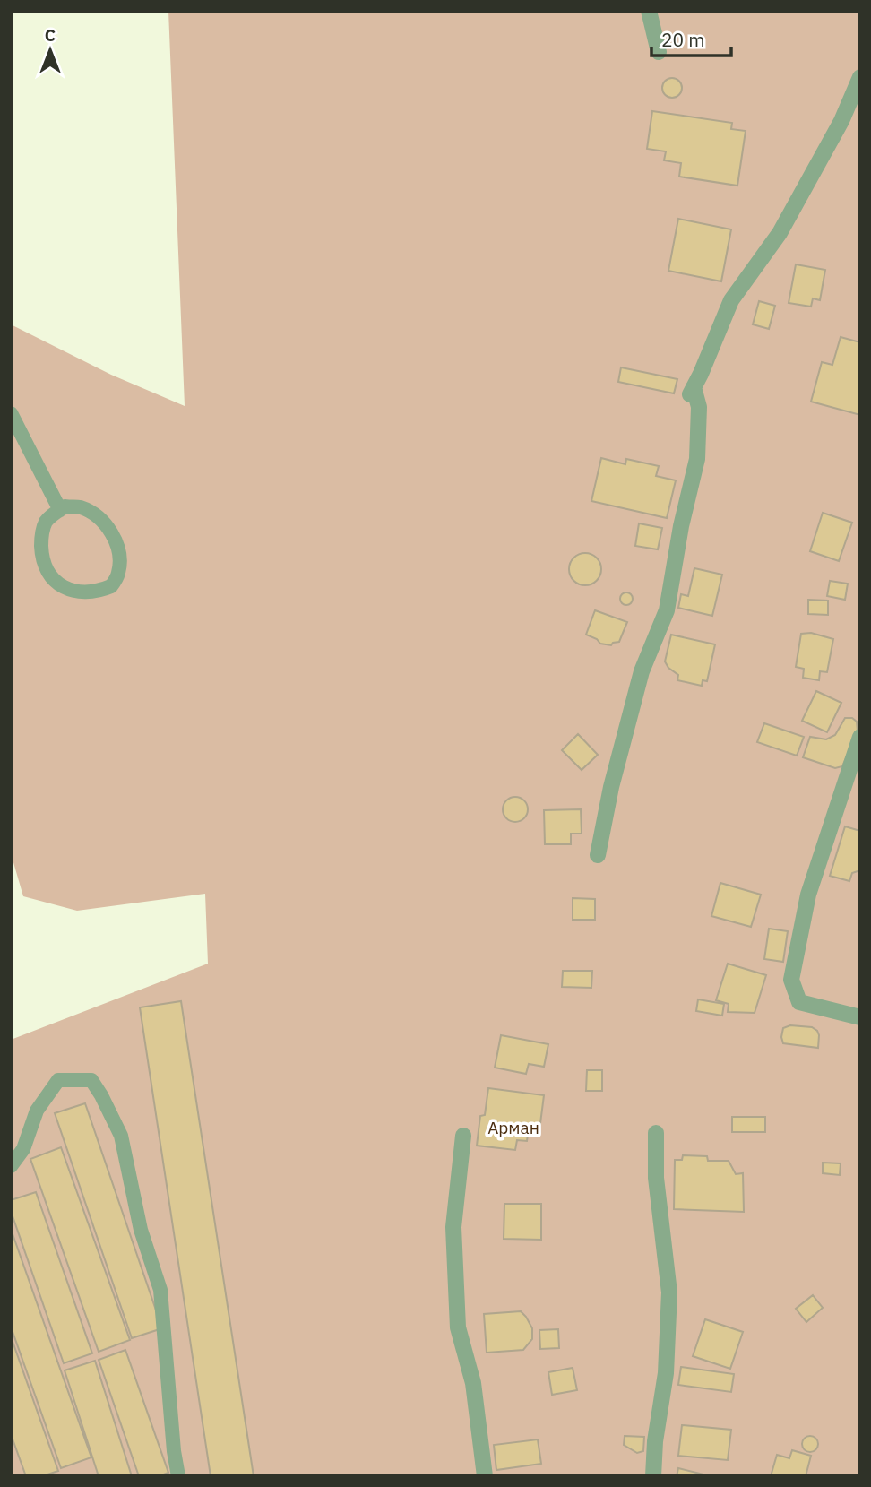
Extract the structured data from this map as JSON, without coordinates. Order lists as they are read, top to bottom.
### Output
{
  "parks": ["Арман"],
  "scale_bar": "20 m",
  "north": "top"
}
